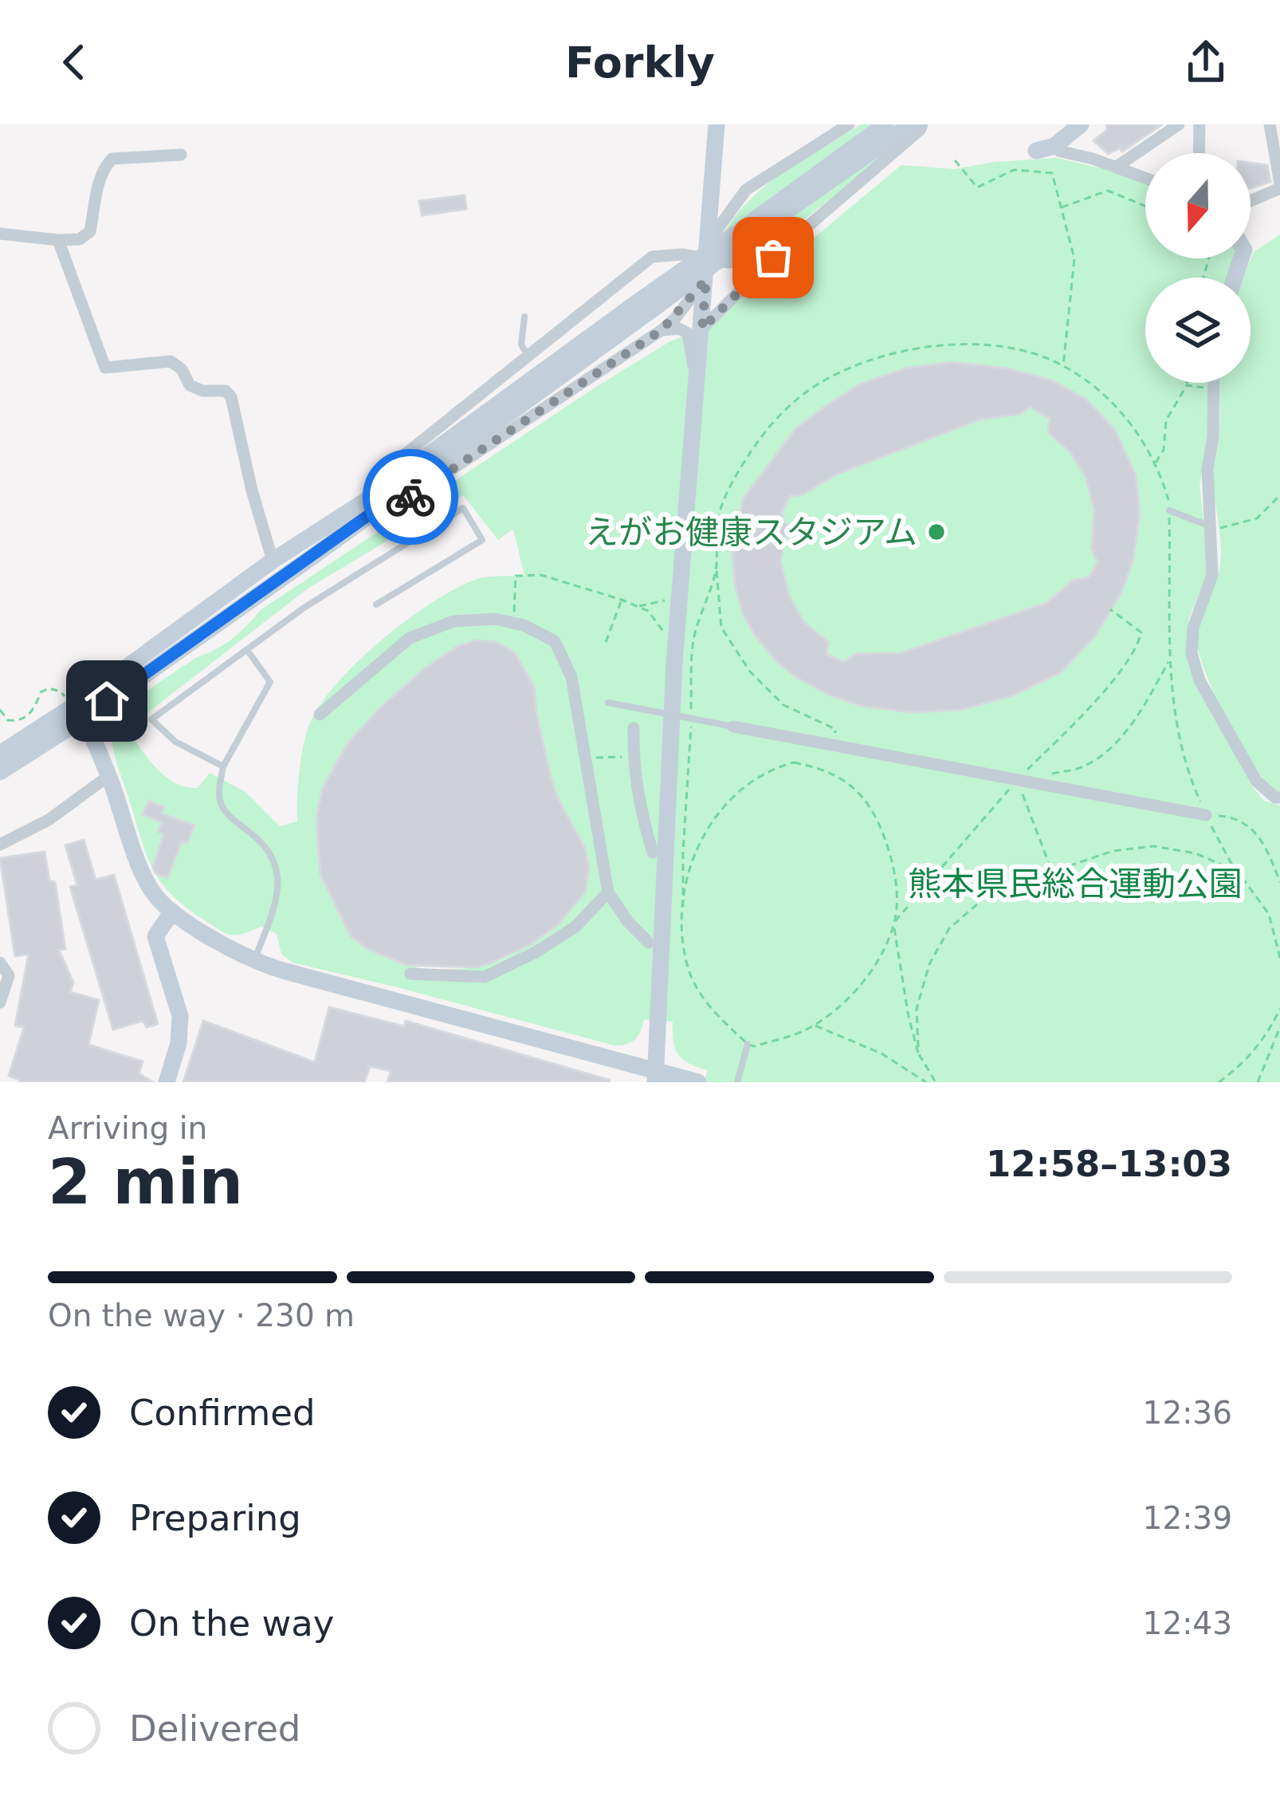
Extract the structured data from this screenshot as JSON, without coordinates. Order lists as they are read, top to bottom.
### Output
{
  "parks": ["熊本県民総合運動公園"],
  "places": ["えがお健康スタジアム"],
  "north": "bottom",
  "page": {
    "header": "Forkly",
    "heading": ["2 min", "Arriving in", "12:58–13:03"],
    "bar": "On the way · 230 m",
    "list": [
      ["Confirmed", "12:36"],
      ["Preparing", "12:39"],
      ["On the way", "12:43"],
      "Delivered"
    ]
  }
}
